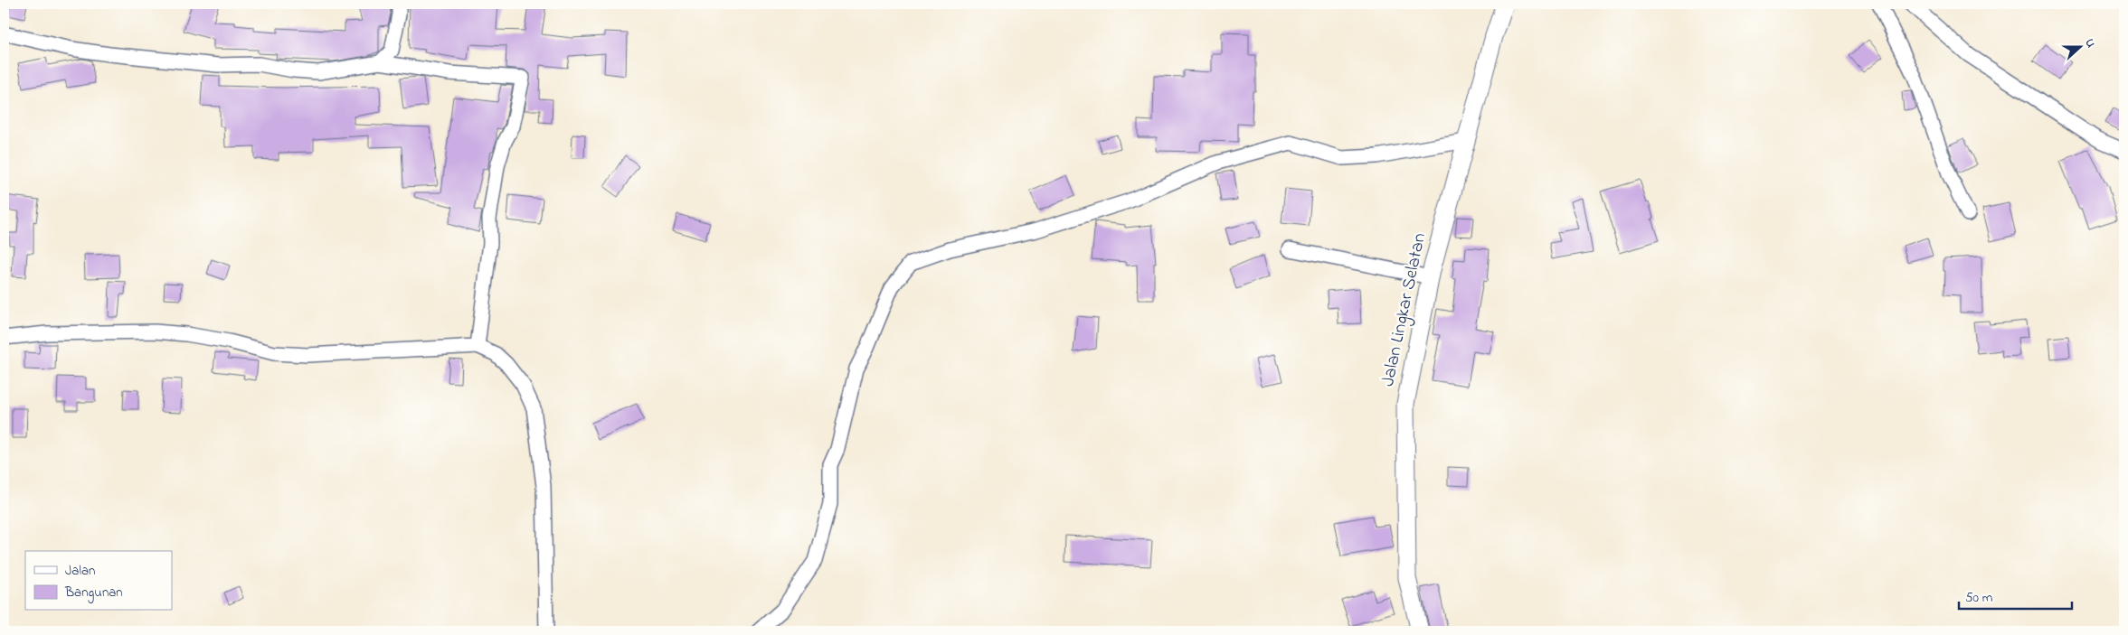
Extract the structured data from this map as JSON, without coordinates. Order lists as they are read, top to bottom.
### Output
{
  "streets": {
    "street": ["Jalan Lingkar Selatan"]
  },
  "legend": ["Jalan", "Bangunan"],
  "scale_bar": "50 m",
  "north": "right"
}
